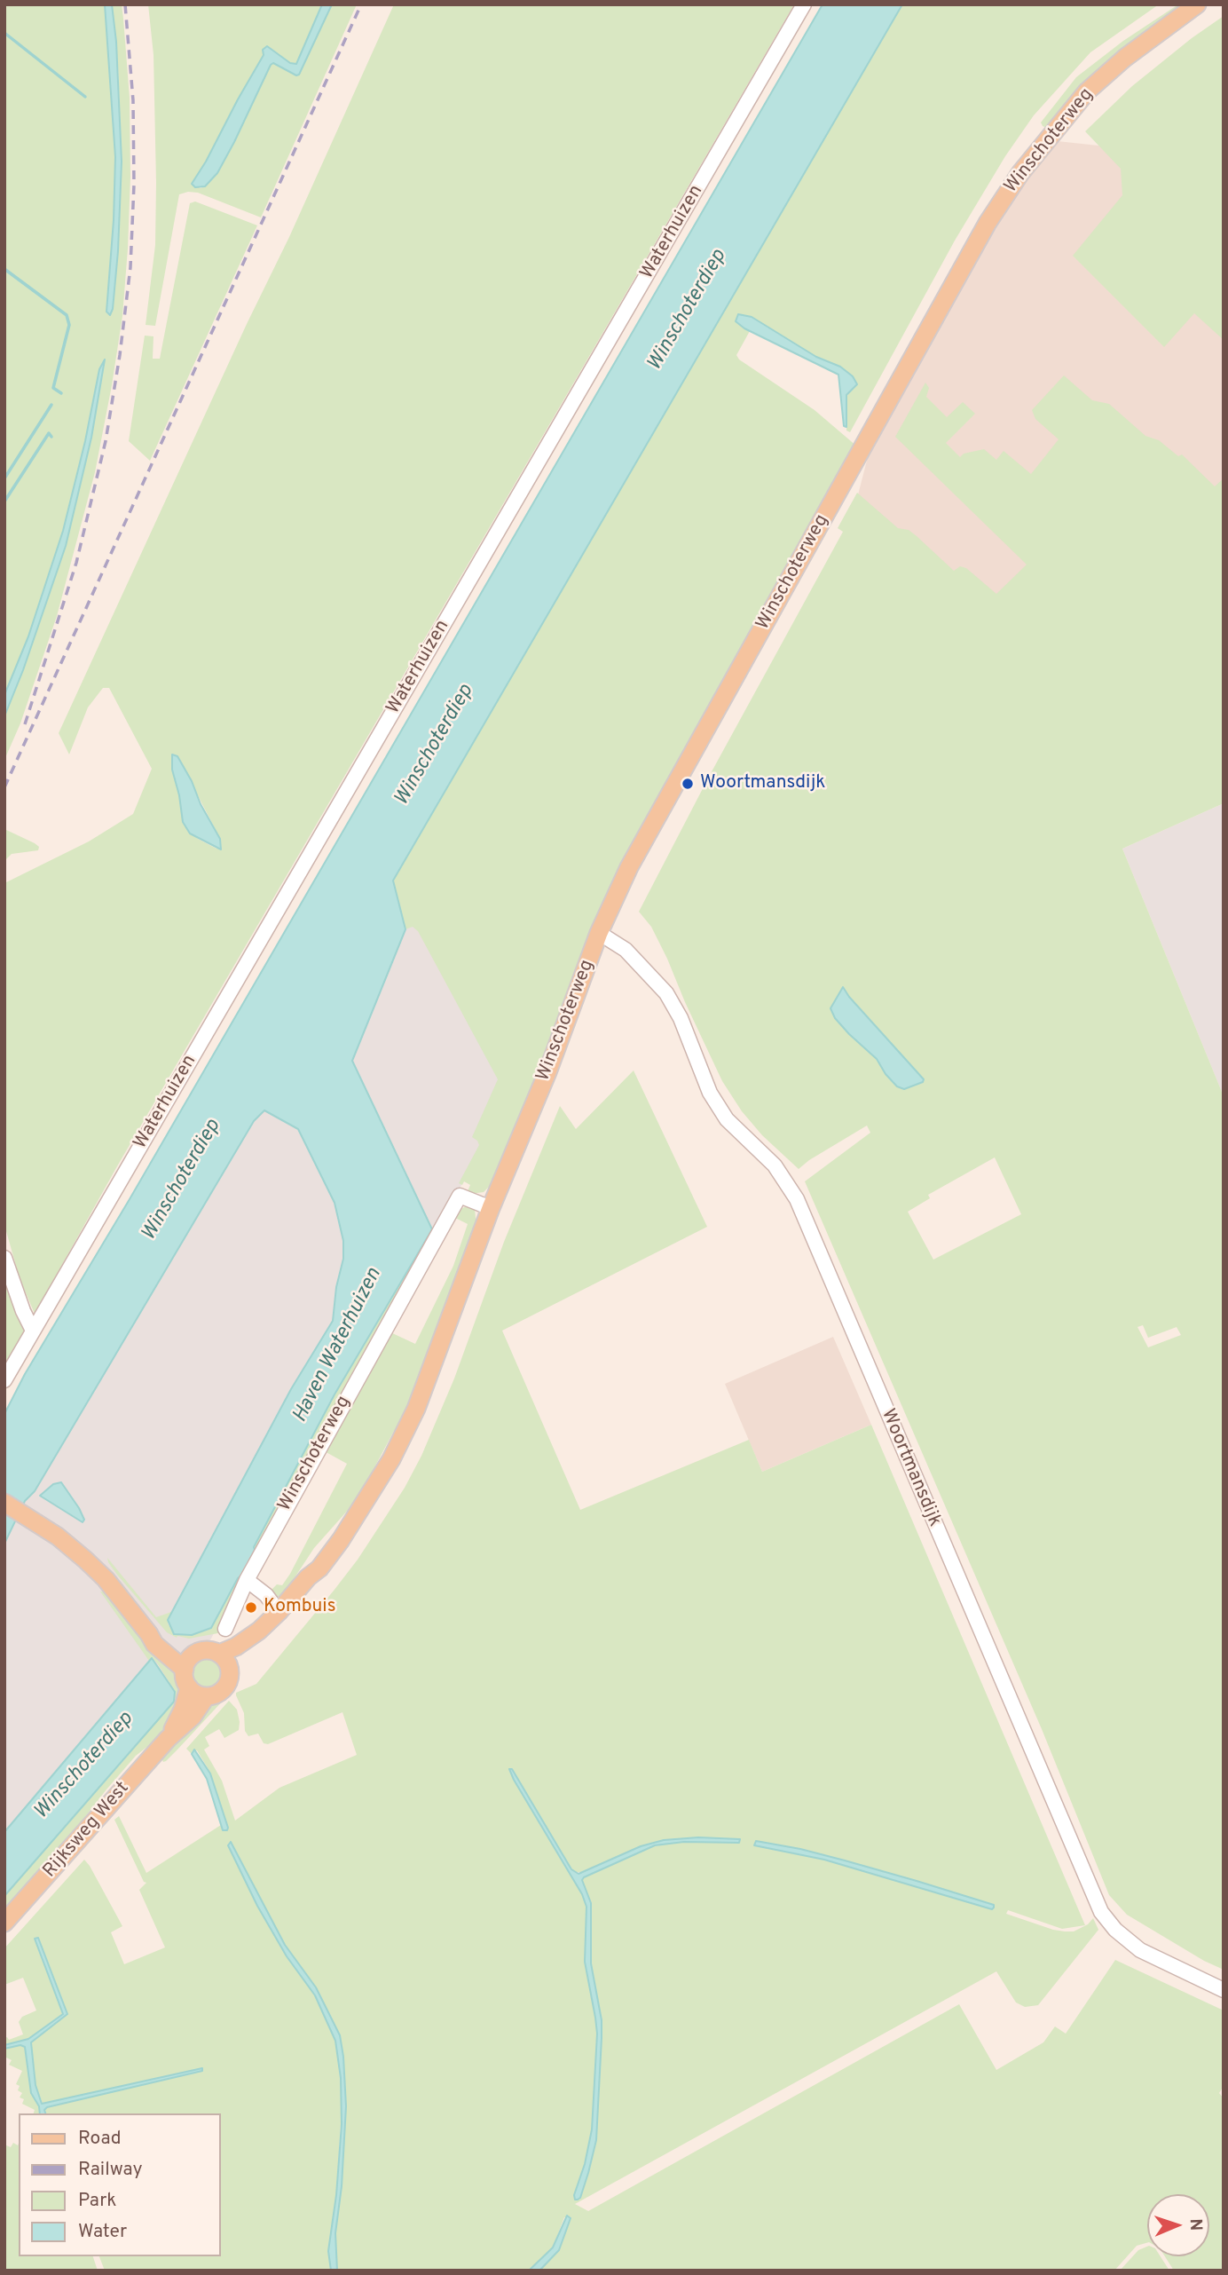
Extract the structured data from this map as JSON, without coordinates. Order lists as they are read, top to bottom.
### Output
{
  "streets": {
    "main road": ["Winschoterweg", "Rijksweg West"],
    "street": ["Waterhuizen", "Woortmansdijk"]
  },
  "crossings": [
    ["Winschoterweg", "Woortmansdijk"],
    ["Winschoterweg", "Rijksweg West"]
  ],
  "water": ["Winschoterdiep", "Haven Waterhuizen"],
  "places": ["Woortmansdijk", "Kombuis"],
  "legend": [
    "Road",
    "Railway",
    "Park",
    "Water"
  ],
  "north": "right"
}
